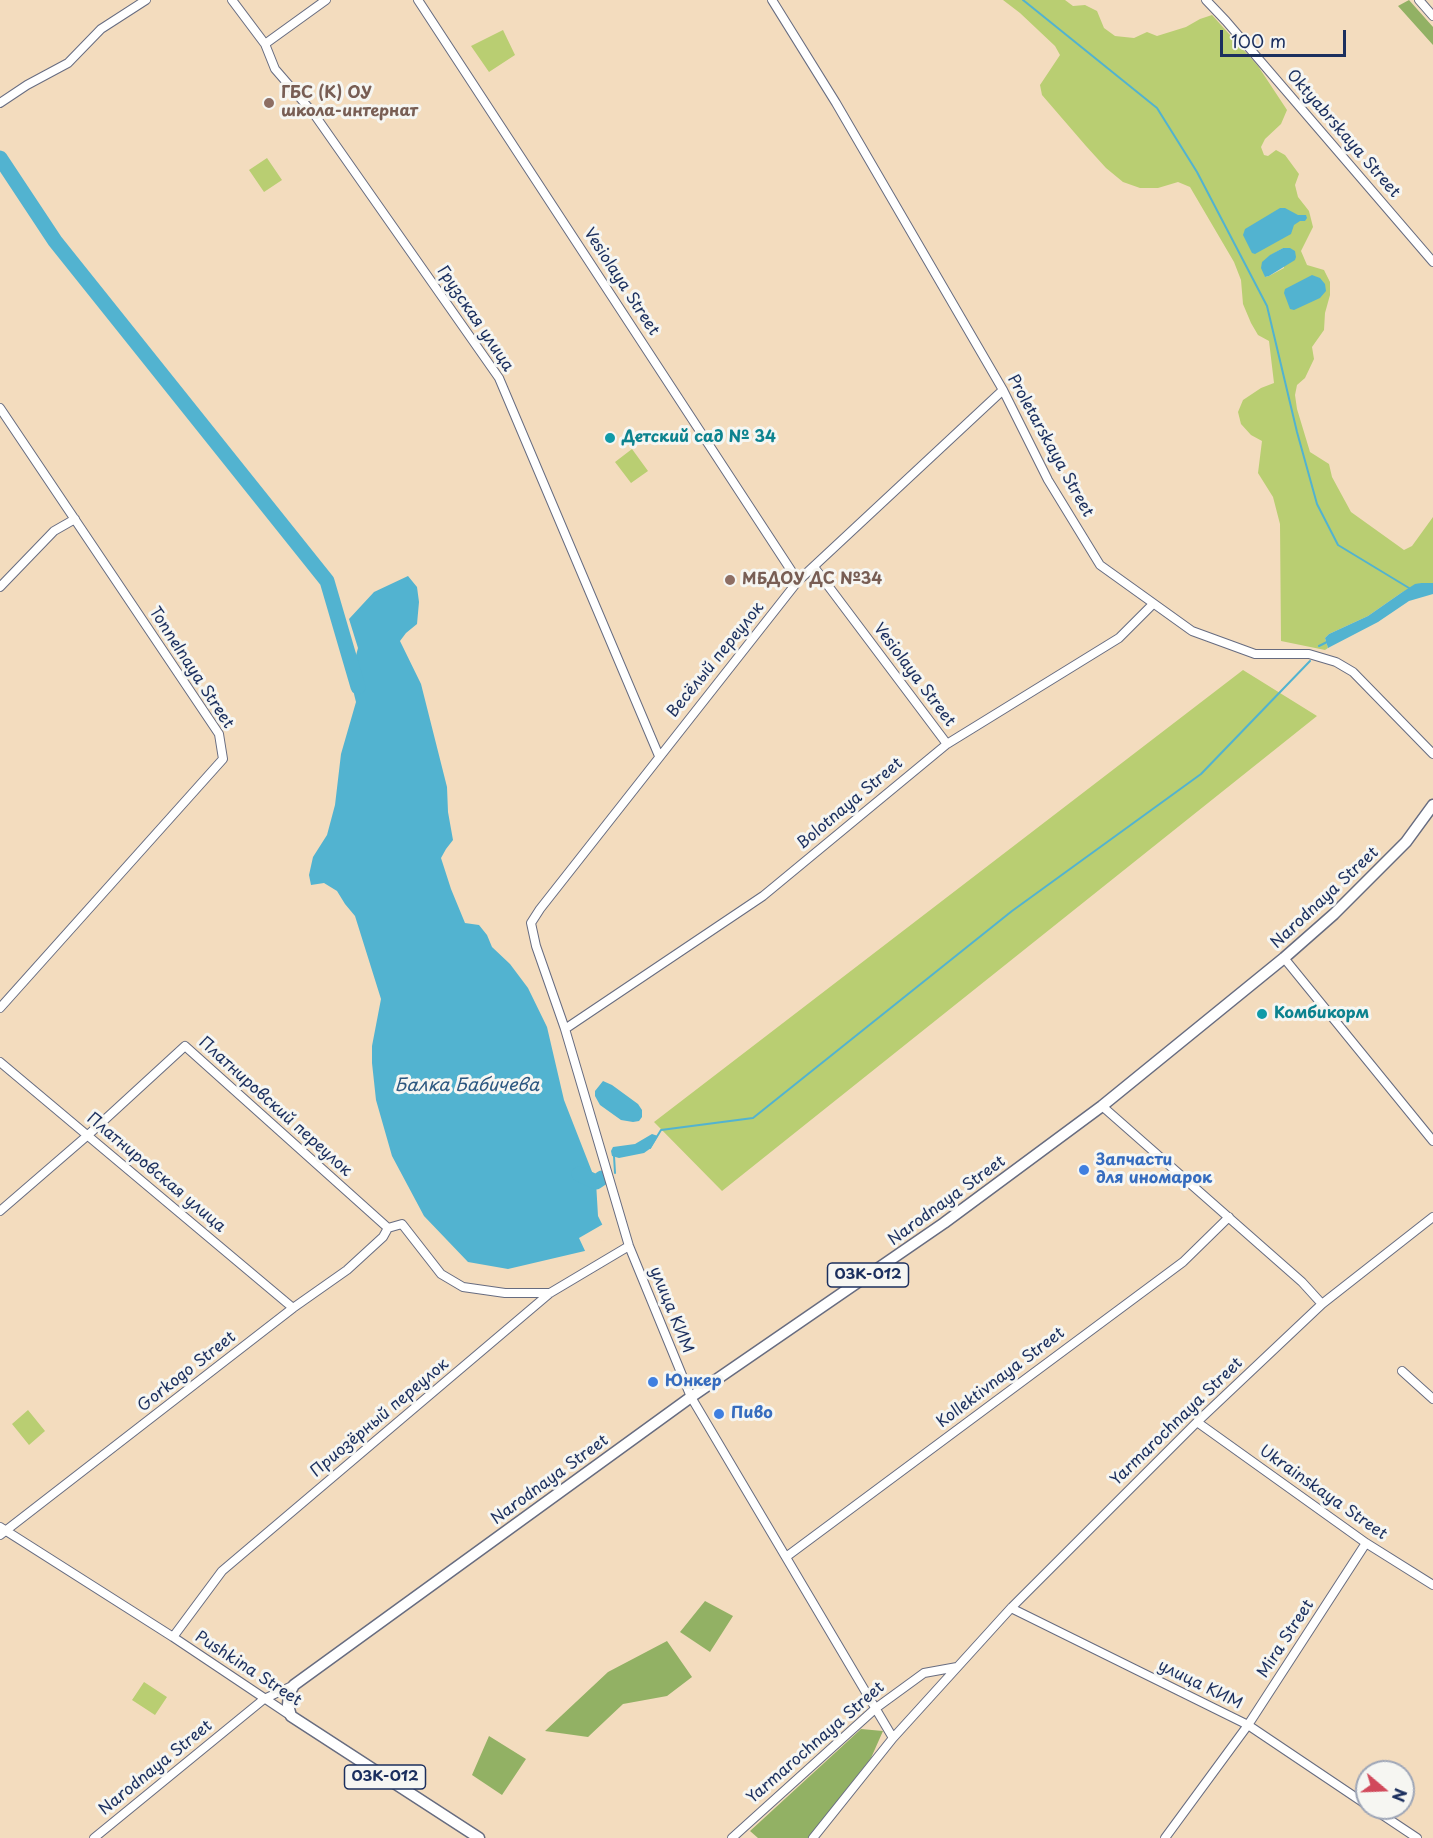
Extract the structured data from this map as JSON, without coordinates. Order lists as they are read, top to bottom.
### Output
{
  "streets": {
    "main road": ["Narodnaya Street", "03К-012", "Pushkina Street"],
    "street": [
      "Oktyabrskaya Street",
      "Vesiolaya Street",
      "Грузская улица",
      "Proletarskaya Street",
      "Весёлый переулок",
      "Tonnelnaya Street",
      "Bolotnaya Street",
      "Платнировский переулок",
      "Платнировская улица",
      "улица КИМ",
      "Gorkogo Street",
      "Kollektivnaya Street",
      "Приозёрный переулок",
      "Yarmarochnaya Street",
      "Ukrainskaya Street",
      "Mira Street"
    ]
  },
  "crossings": [
    ["Vesiolaya Street", "Весёлый переулок"],
    ["Vesiolaya Street", "Bolotnaya Street"],
    ["Грузская улица", "Весёлый переулок"],
    ["Proletarskaya Street", "Весёлый переулок"],
    ["Proletarskaya Street", "Bolotnaya Street"],
    ["Весёлый переулок", "улица КИМ"],
    ["Bolotnaya Street", "улица КИМ"],
    ["Narodnaya Street", "улица КИМ"],
    ["Narodnaya Street", "Pushkina Street"],
    ["Платнировский переулок", "Платнировская улица"],
    ["Платнировский переулок", "Gorkogo Street"],
    ["Платнировский переулок", "Приозёрный переулок"],
    ["Платнировская улица", "Gorkogo Street"],
    ["улица КИМ", "Kollektivnaya Street"],
    ["улица КИМ", "Приозёрный переулок"],
    ["улица КИМ", "Yarmarochnaya Street"],
    ["улица КИМ", "Mira Street"],
    ["Gorkogo Street", "Pushkina Street"],
    ["Приозёрный переулок", "Pushkina Street"],
    ["Yarmarochnaya Street", "Ukrainskaya Street"],
    ["Ukrainskaya Street", "Mira Street"]
  ],
  "water": ["Балка Бабичева"],
  "places": [
    "ГБС (К) ОУ школа-интернат",
    "Детский сад № 34",
    "МБДОУ ДС №34",
    "Комбикорм",
    "Запчасти для иномарок",
    "Юнкер",
    "Пиво"
  ],
  "scale_bar": "100 m",
  "north": "right"
}
